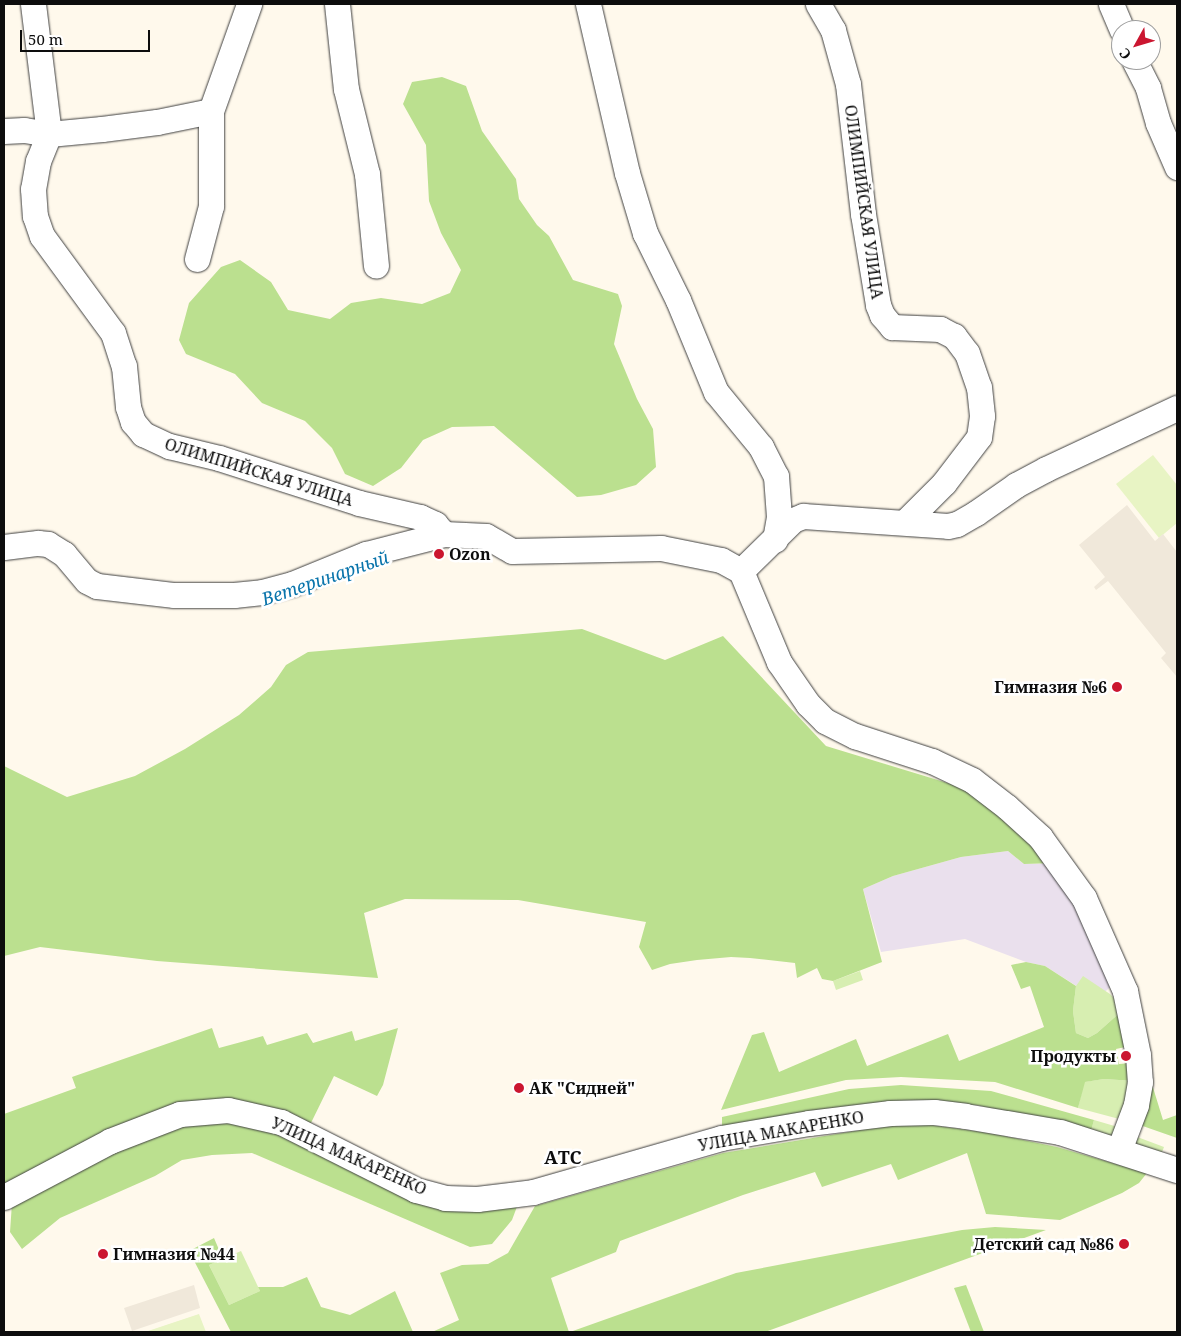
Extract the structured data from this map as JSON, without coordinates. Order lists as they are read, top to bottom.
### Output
{
  "streets": {
    "street": ["ОЛИМПИЙСКАЯ УЛИЦА", "УЛИЦА МАКАРЕНКО"]
  },
  "districts": ["АТС"],
  "water": ["Ветеринарный"],
  "places": [
    "Ozon",
    "Гимназия №6",
    "Продукты",
    "АК \"Сидней\"",
    "Детский сад №86",
    "Гимназия №44"
  ],
  "scale_bar": "50 m",
  "north": "bottom left"
}
